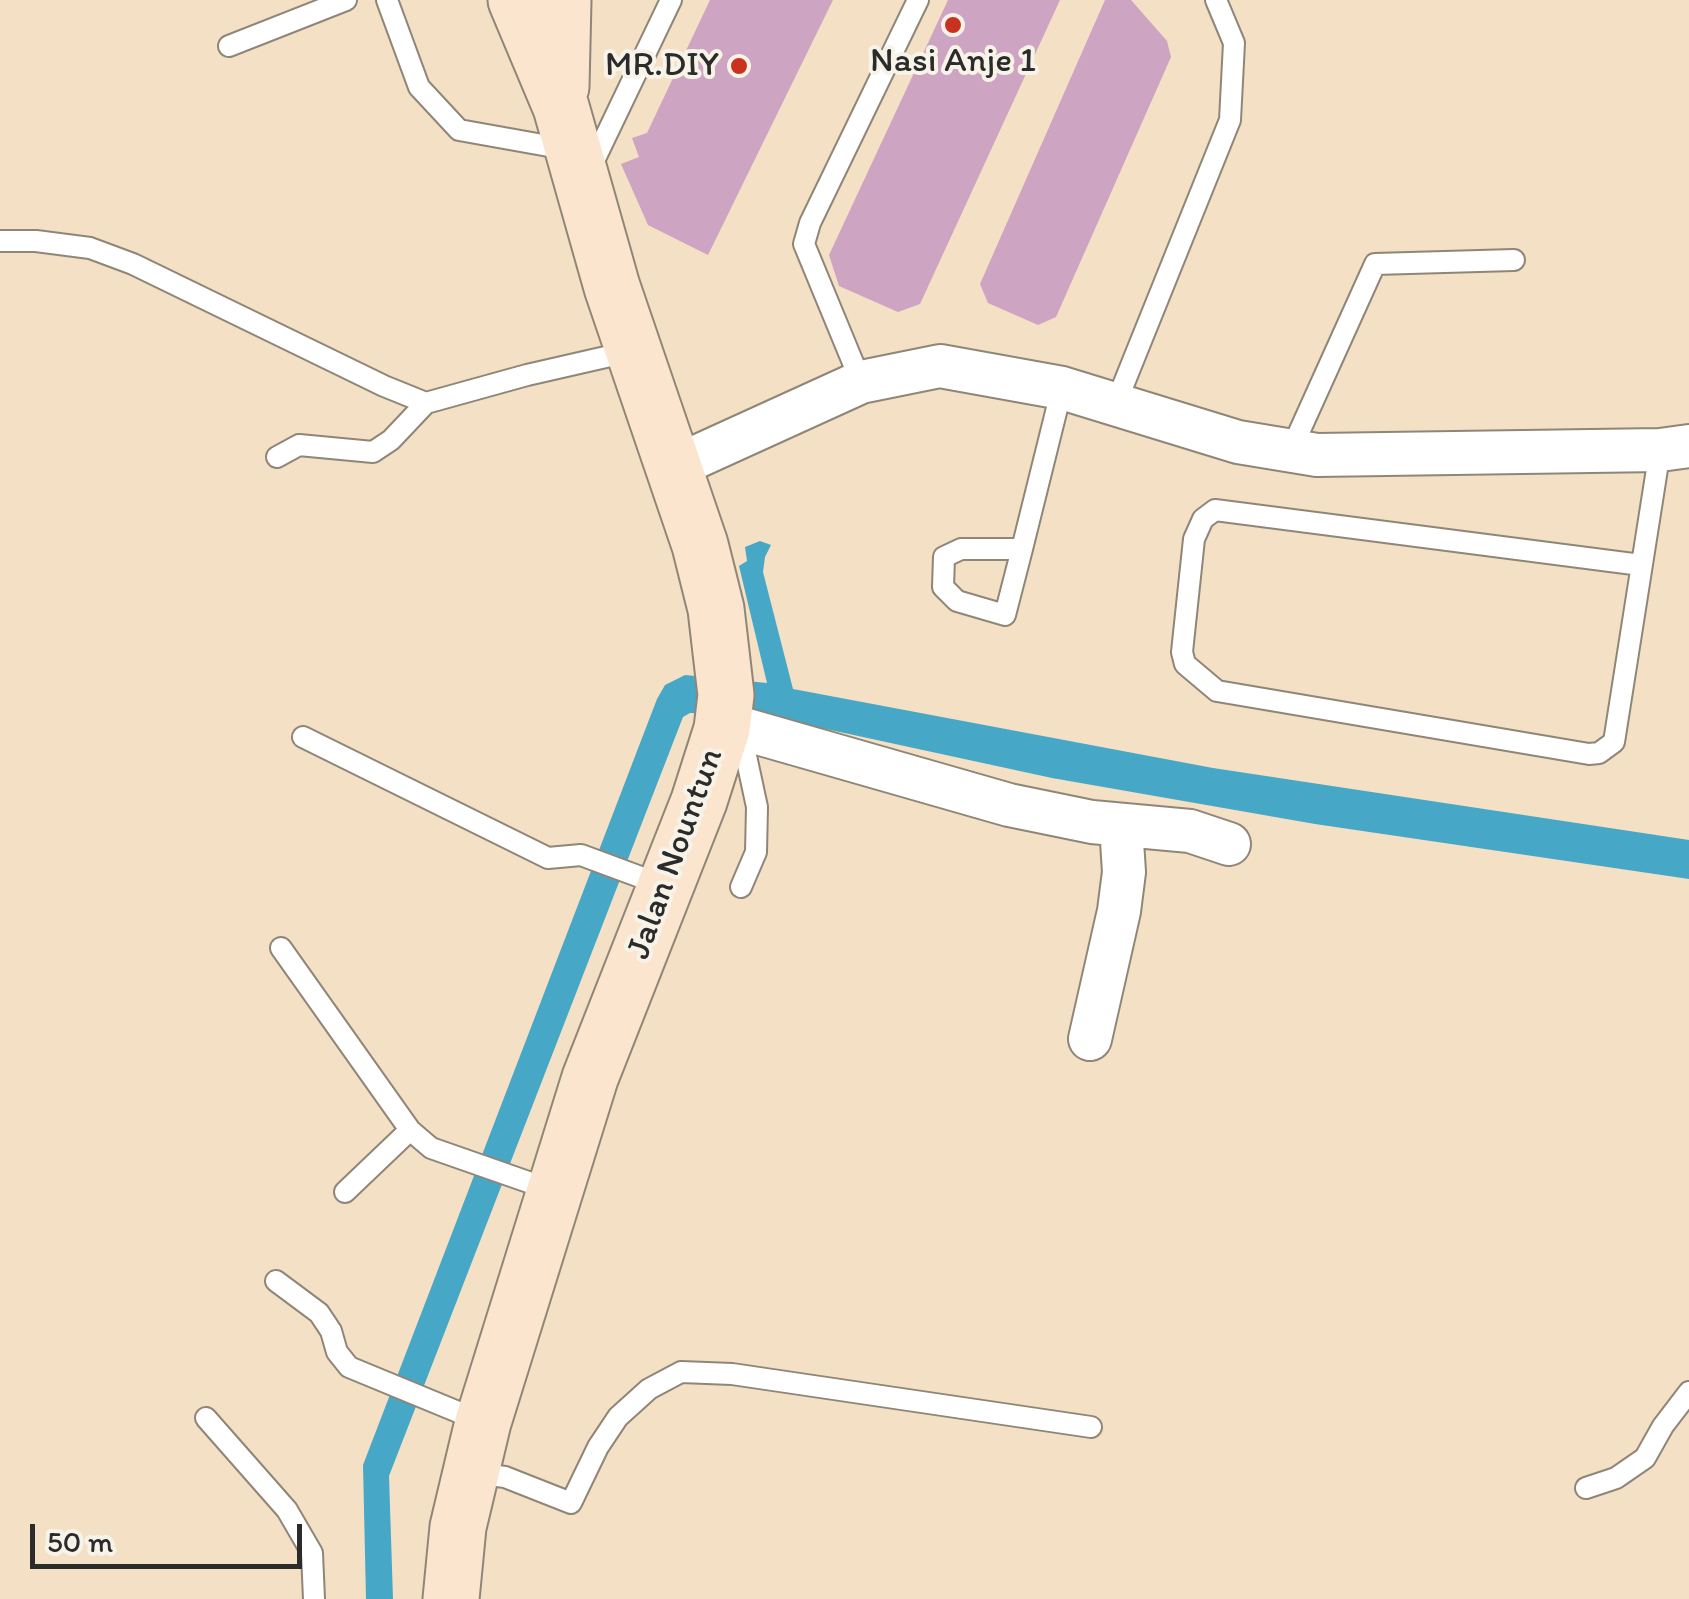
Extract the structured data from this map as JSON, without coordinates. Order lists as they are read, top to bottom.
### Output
{
  "streets": {
    "street": ["Jalan Nountun"]
  },
  "places": ["Nasi Anje 1", "MR.DIY"],
  "scale_bar": "50 m"
}
